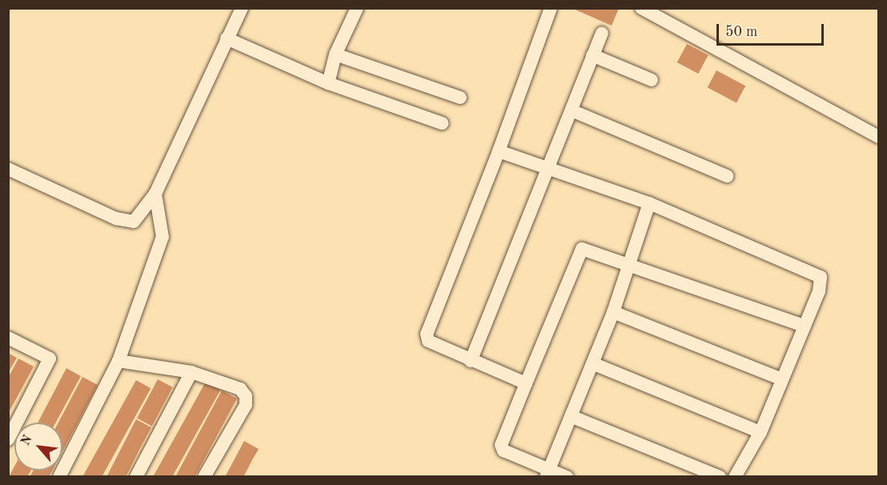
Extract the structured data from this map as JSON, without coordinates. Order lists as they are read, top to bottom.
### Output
{
  "scale_bar": "50 m",
  "north": "top left"
}
